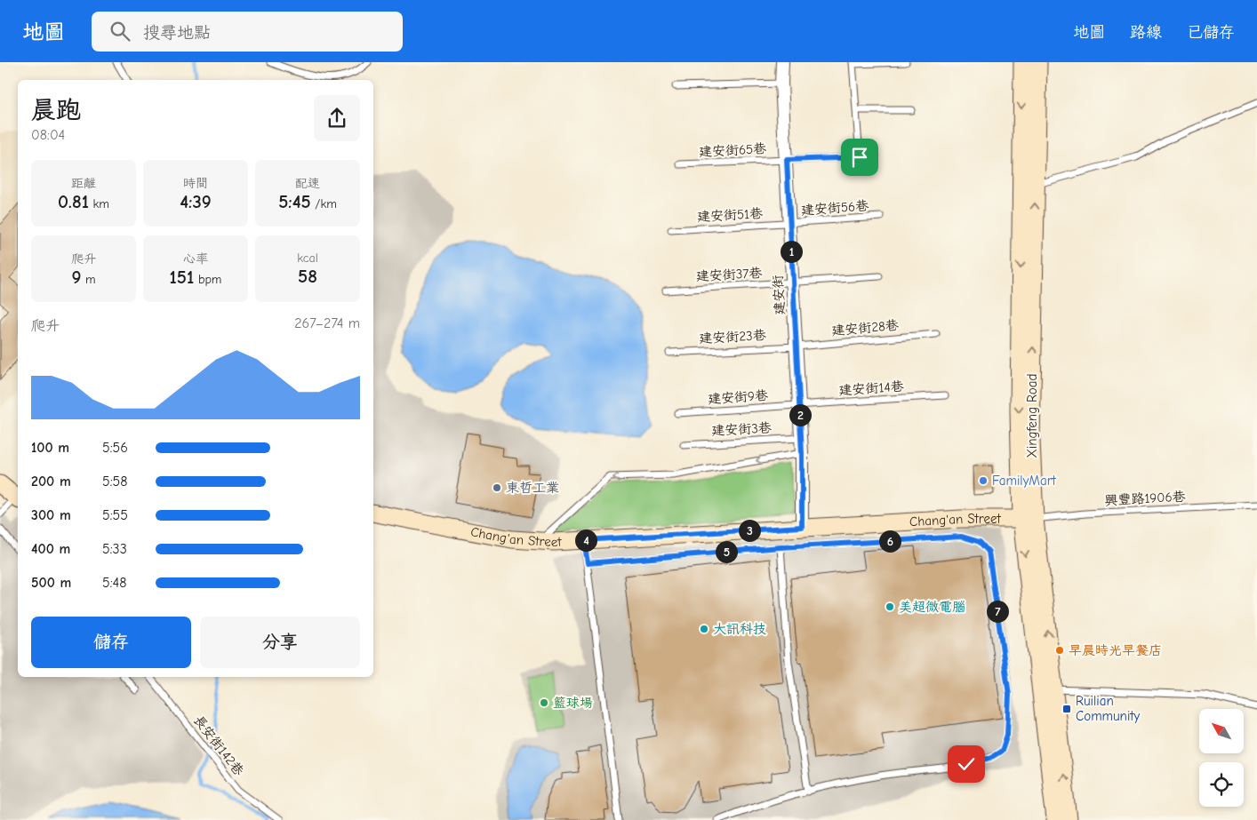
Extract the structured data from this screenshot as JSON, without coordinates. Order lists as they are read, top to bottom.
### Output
{
  "streets": {
    "main road": ["Xingfeng Road", "Chang'an Street"],
    "street": ["建安街"],
    "lane": [
      "建安街65巷",
      "建安街56巷",
      "建安街51巷",
      "建安街37巷",
      "建安街28巷",
      "建安街23巷",
      "建安街14巷",
      "建安街9巷",
      "建安街3巷",
      "興豐路1906巷",
      "長安街142巷"
    ]
  },
  "crossings": [
    ["建安街65巷", "建安街"],
    ["建安街56巷", "建安街51巷"],
    ["建安街56巷", "建安街"],
    ["建安街51巷", "建安街"],
    ["建安街37巷", "建安街"],
    ["建安街", "建安街28巷"],
    ["建安街", "建安街23巷"],
    ["建安街", "建安街14巷"],
    ["建安街", "建安街9巷"],
    ["建安街", "建安街3巷"],
    ["建安街", "Chang'an Street"],
    ["建安街28巷", "建安街23巷"],
    ["建安街14巷", "建安街9巷"],
    ["Xingfeng Road", "興豐路1906巷"],
    ["Xingfeng Road", "Chang'an Street"],
    ["興豐路1906巷", "Chang'an Street"]
  ],
  "places": {
    "other": [
      "FamilyMart",
      "東哲工業",
      "美超微電腦",
      "大訊科技",
      "早晨時光早餐店",
      "籃球場"
    ],
    "transit": ["Ruilian Community"]
  },
  "north": "top left",
  "page": {
    "header": "地圖",
    "search": "搜尋地點",
    "nav": ["地圖", "路線", "已儲存"],
    "heading": ["晨跑", "08:04"],
    "stats": [
      ["距離", "0.81 km"],
      ["時間", "4:39"],
      ["配速", "5:45 /km"],
      ["爬升", "9 m"],
      ["心率", "151 bpm"],
      ["kcal", "58"]
    ],
    "pins": [
      "1",
      "2",
      "3",
      "4",
      "6",
      "5",
      "7"
    ],
    "chart": ["爬升", "267–274 m"],
    "list": [
      {
        "name": "100 m",
        "note": "5:56"
      },
      {
        "name": "200 m",
        "note": "5:58"
      },
      {
        "name": "300 m",
        "note": "5:55"
      },
      {
        "name": "400 m",
        "note": "5:33"
      },
      {
        "name": "500 m",
        "note": "5:48"
      }
    ],
    "buttons": ["儲存", "分享"]
  }
}
